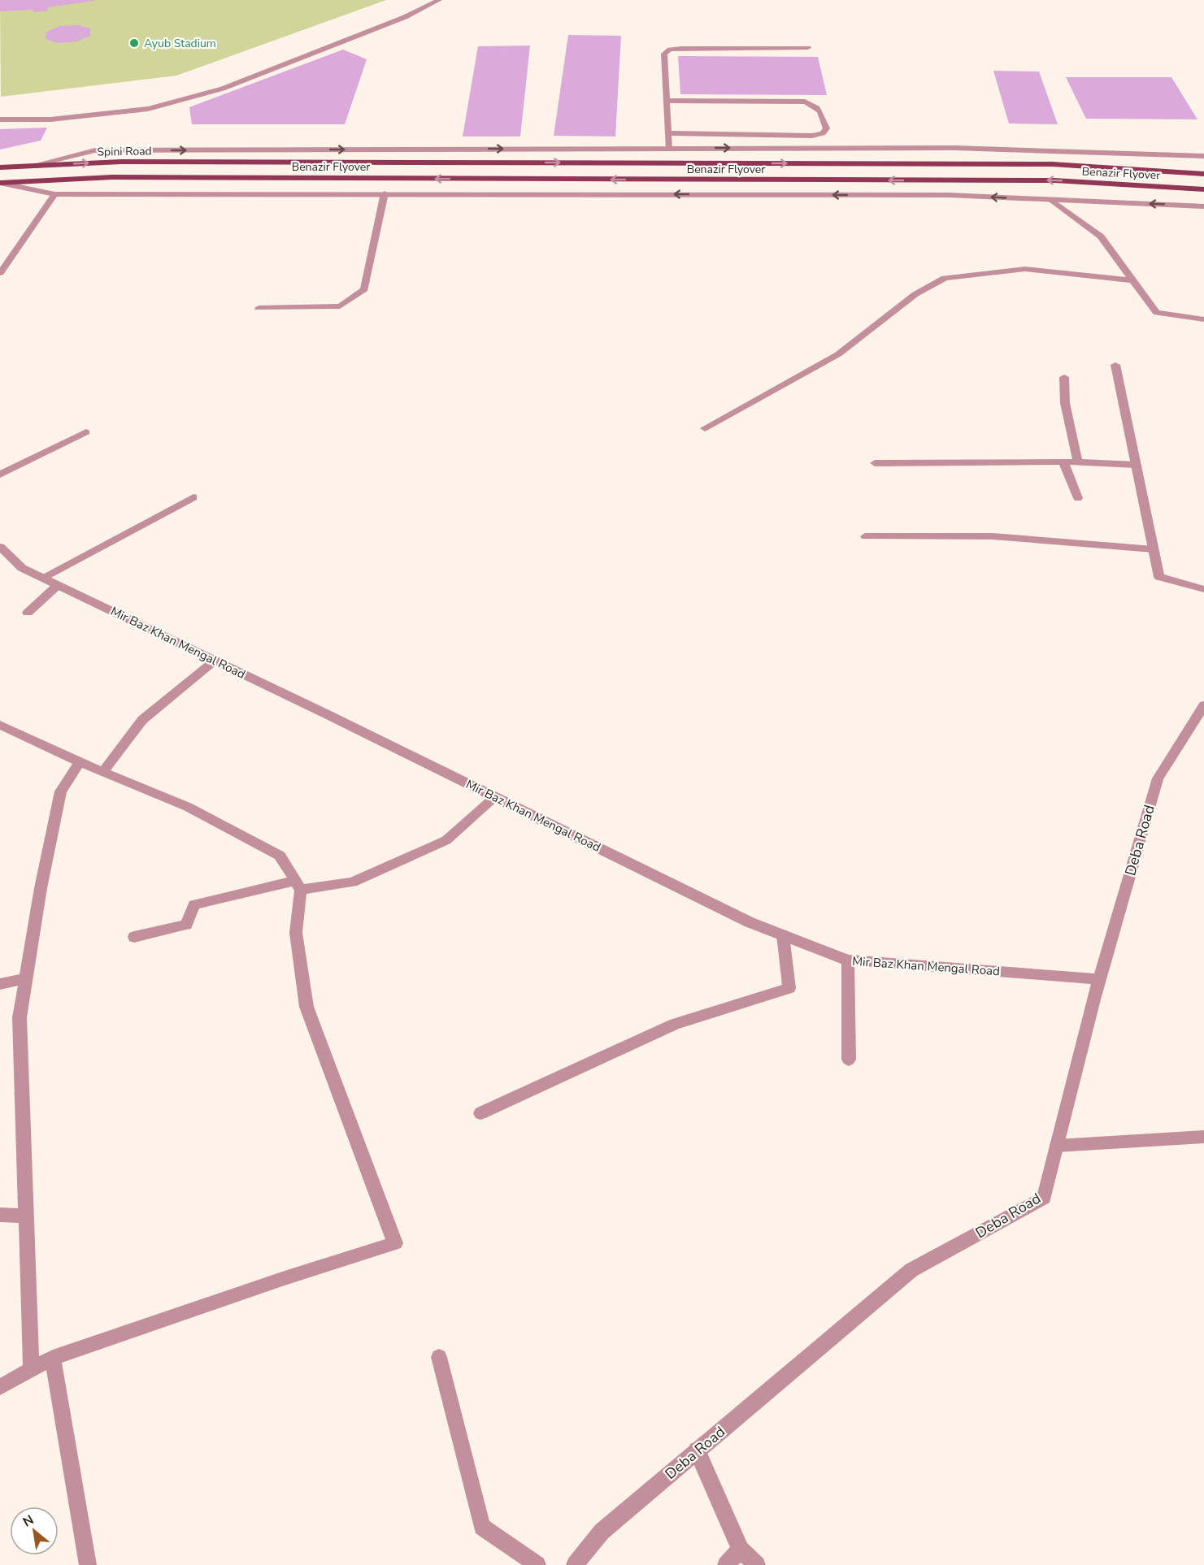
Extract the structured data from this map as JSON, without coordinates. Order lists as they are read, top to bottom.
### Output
{
  "streets": {
    "main road": ["Spini Road", "Benazir Flyover"],
    "street": ["Mir Baz Khan Mengal Road", "Deba Road"]
  },
  "crossings": [
    ["Spini Road", "Benazir Flyover"],
    ["Mir Baz Khan Mengal Road", "Deba Road"]
  ],
  "one_way": ["Spini Road"],
  "places": ["Ayub Stadium"],
  "north": "top left"
}
